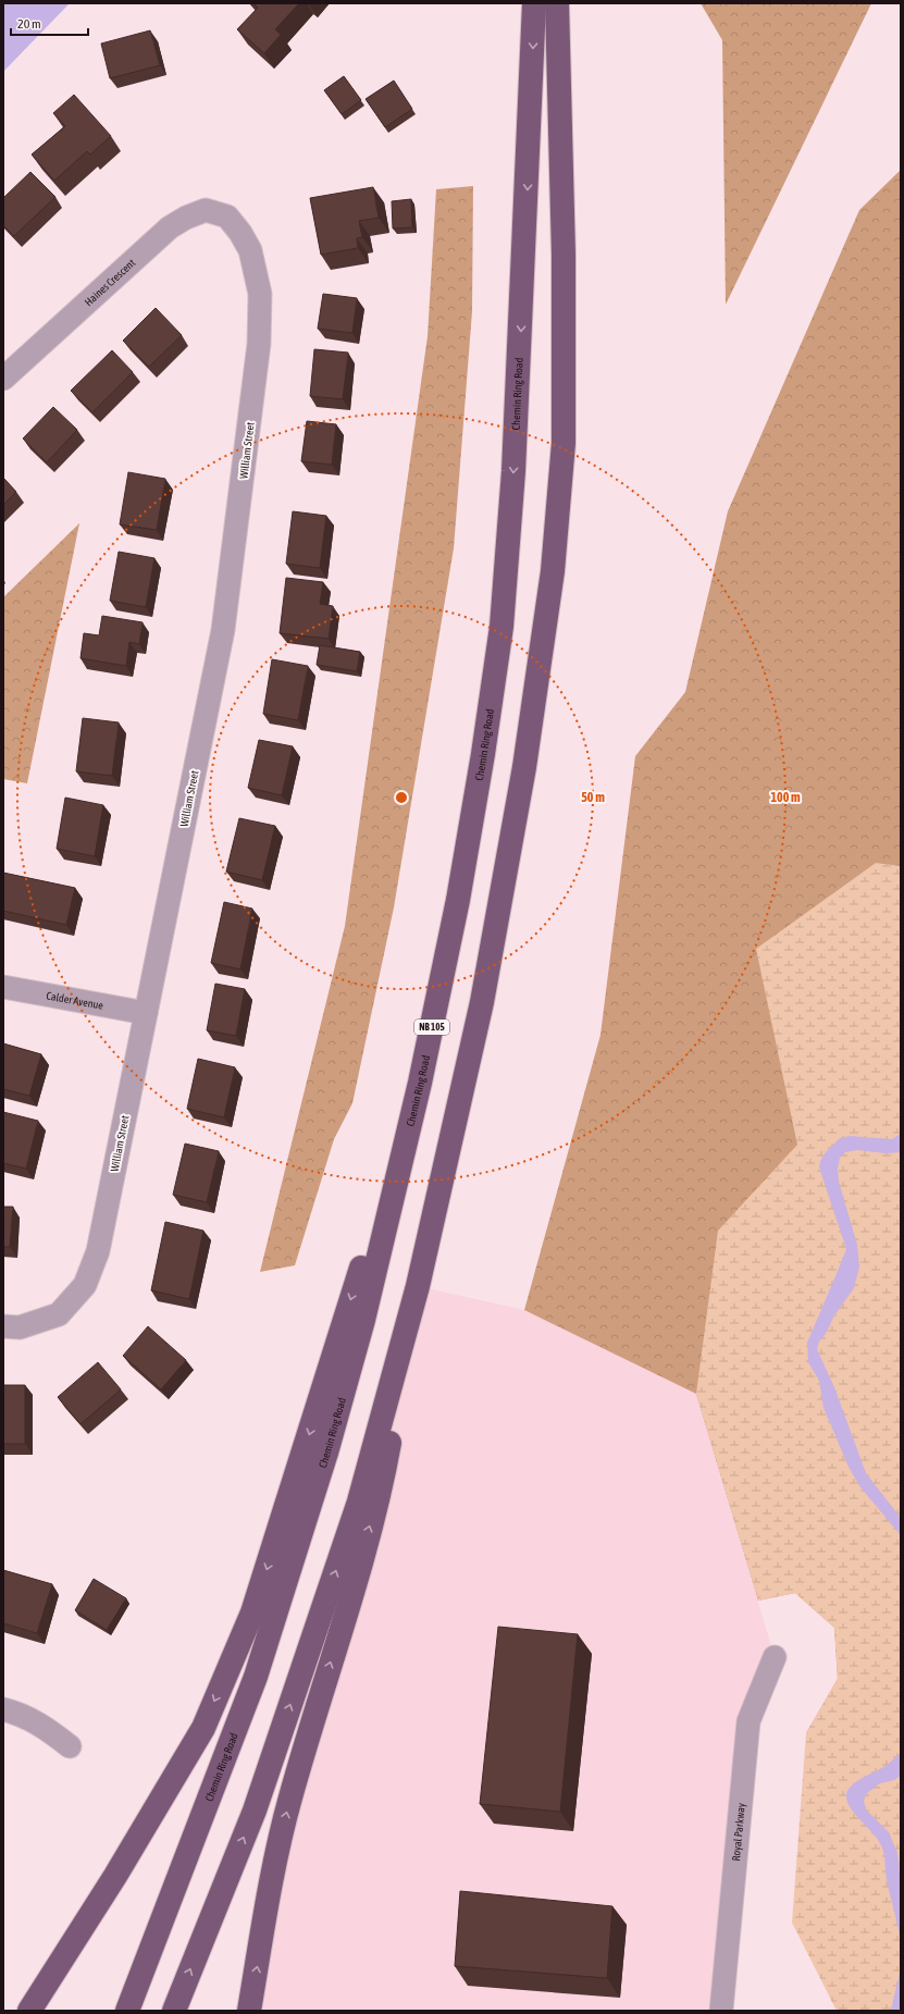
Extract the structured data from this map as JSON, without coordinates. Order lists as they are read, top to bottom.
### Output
{
  "streets": {
    "highway": ["Chemin Ring Road", "NB 105"],
    "street": [
      "Haines Crescent",
      "William Street",
      "Calder Avenue",
      "Royal Parkway"
    ]
  },
  "crossings": [
    ["Haines Crescent", "William Street"],
    ["William Street", "Calder Avenue"]
  ],
  "scale_bar": "20 m",
  "rings": ["50 m", "100 m"]
}
